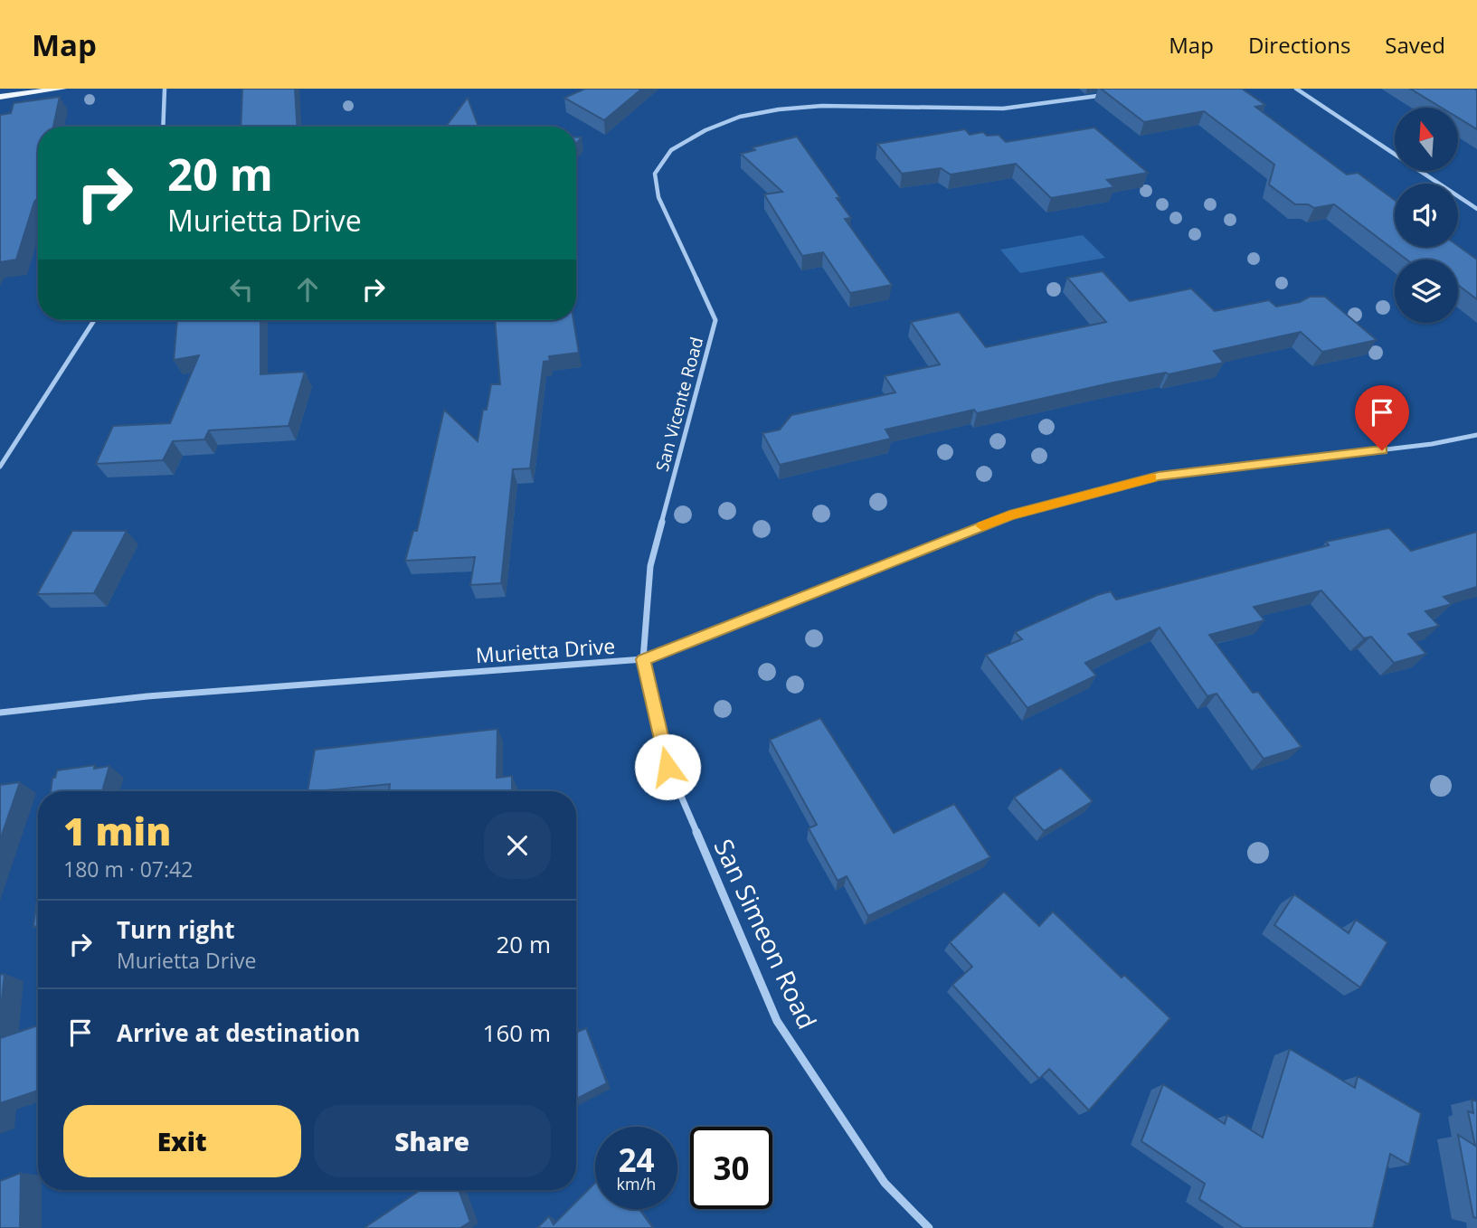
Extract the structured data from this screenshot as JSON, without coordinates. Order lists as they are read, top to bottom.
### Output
{
  "streets": {
    "street": ["San Vicente Road", "Murietta Drive", "San Simeon Road"]
  },
  "crossings": [
    ["San Vicente Road", "Murietta Drive"],
    ["San Vicente Road", "San Simeon Road"],
    ["Murietta Drive", "San Simeon Road"]
  ],
  "north": "top",
  "page": {
    "header": "Map",
    "nav": ["Map", "Directions", "Saved"],
    "turn": ["20 m", "Murietta Drive"],
    "heading": ["1 min", "180 m · 07:42"],
    "list": [
      {
        "name": "Turn right",
        "note": "Murietta Drive",
        "value": "20 m"
      },
      {
        "name": "Arrive at destination",
        "value": "160 m"
      }
    ],
    "buttons": ["Exit", "Share"],
    "speed": "24 km/h",
    "limit": "30"
  }
}
